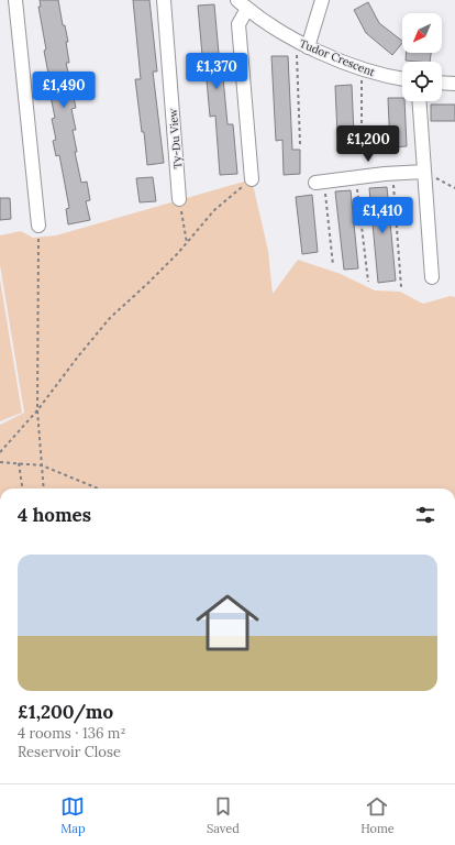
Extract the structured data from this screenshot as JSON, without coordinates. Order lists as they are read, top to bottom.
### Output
{
  "streets": {
    "street": ["Tudor Crescent", "Ty-Du View"]
  },
  "north": "bottom left",
  "page": {
    "price": [
      "£1,370",
      "£1,490",
      "£1,200",
      "£1,410"
    ],
    "heading": "4 homes",
    "list": [
      {
        "name": "£1,200/mo",
        "note": "4 rooms · 136 m² · Reservoir Close"
      }
    ],
    "tabs": ["Map", "Saved", "Home"]
  }
}
